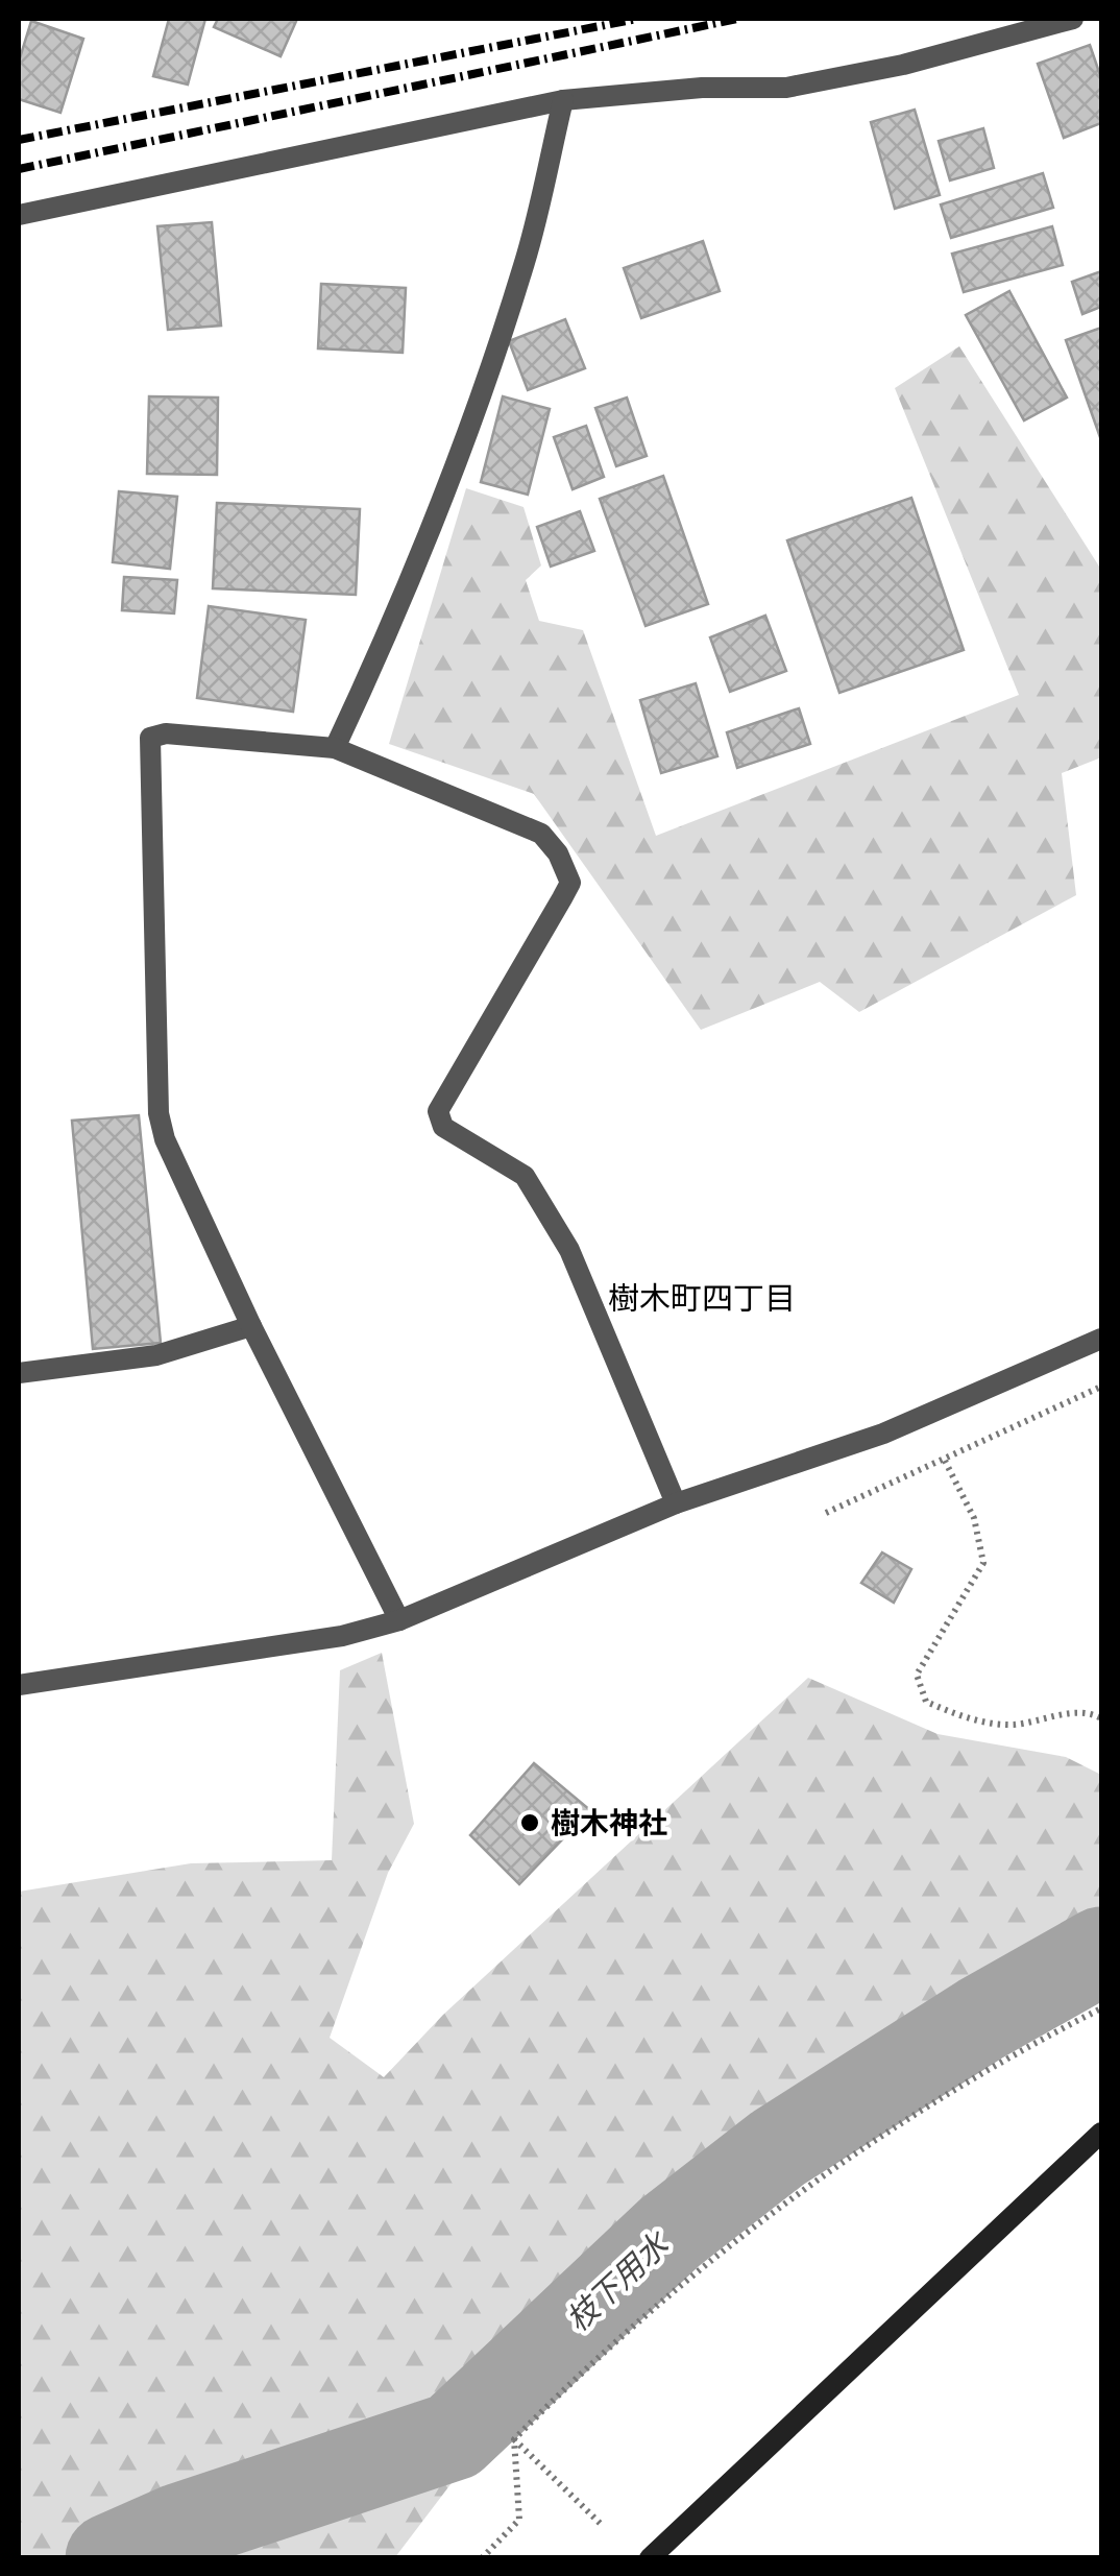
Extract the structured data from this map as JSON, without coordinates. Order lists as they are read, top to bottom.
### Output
{
  "districts": ["樹木町四丁目"],
  "water": ["枝下用水"],
  "places": ["樹木神社"]
}
